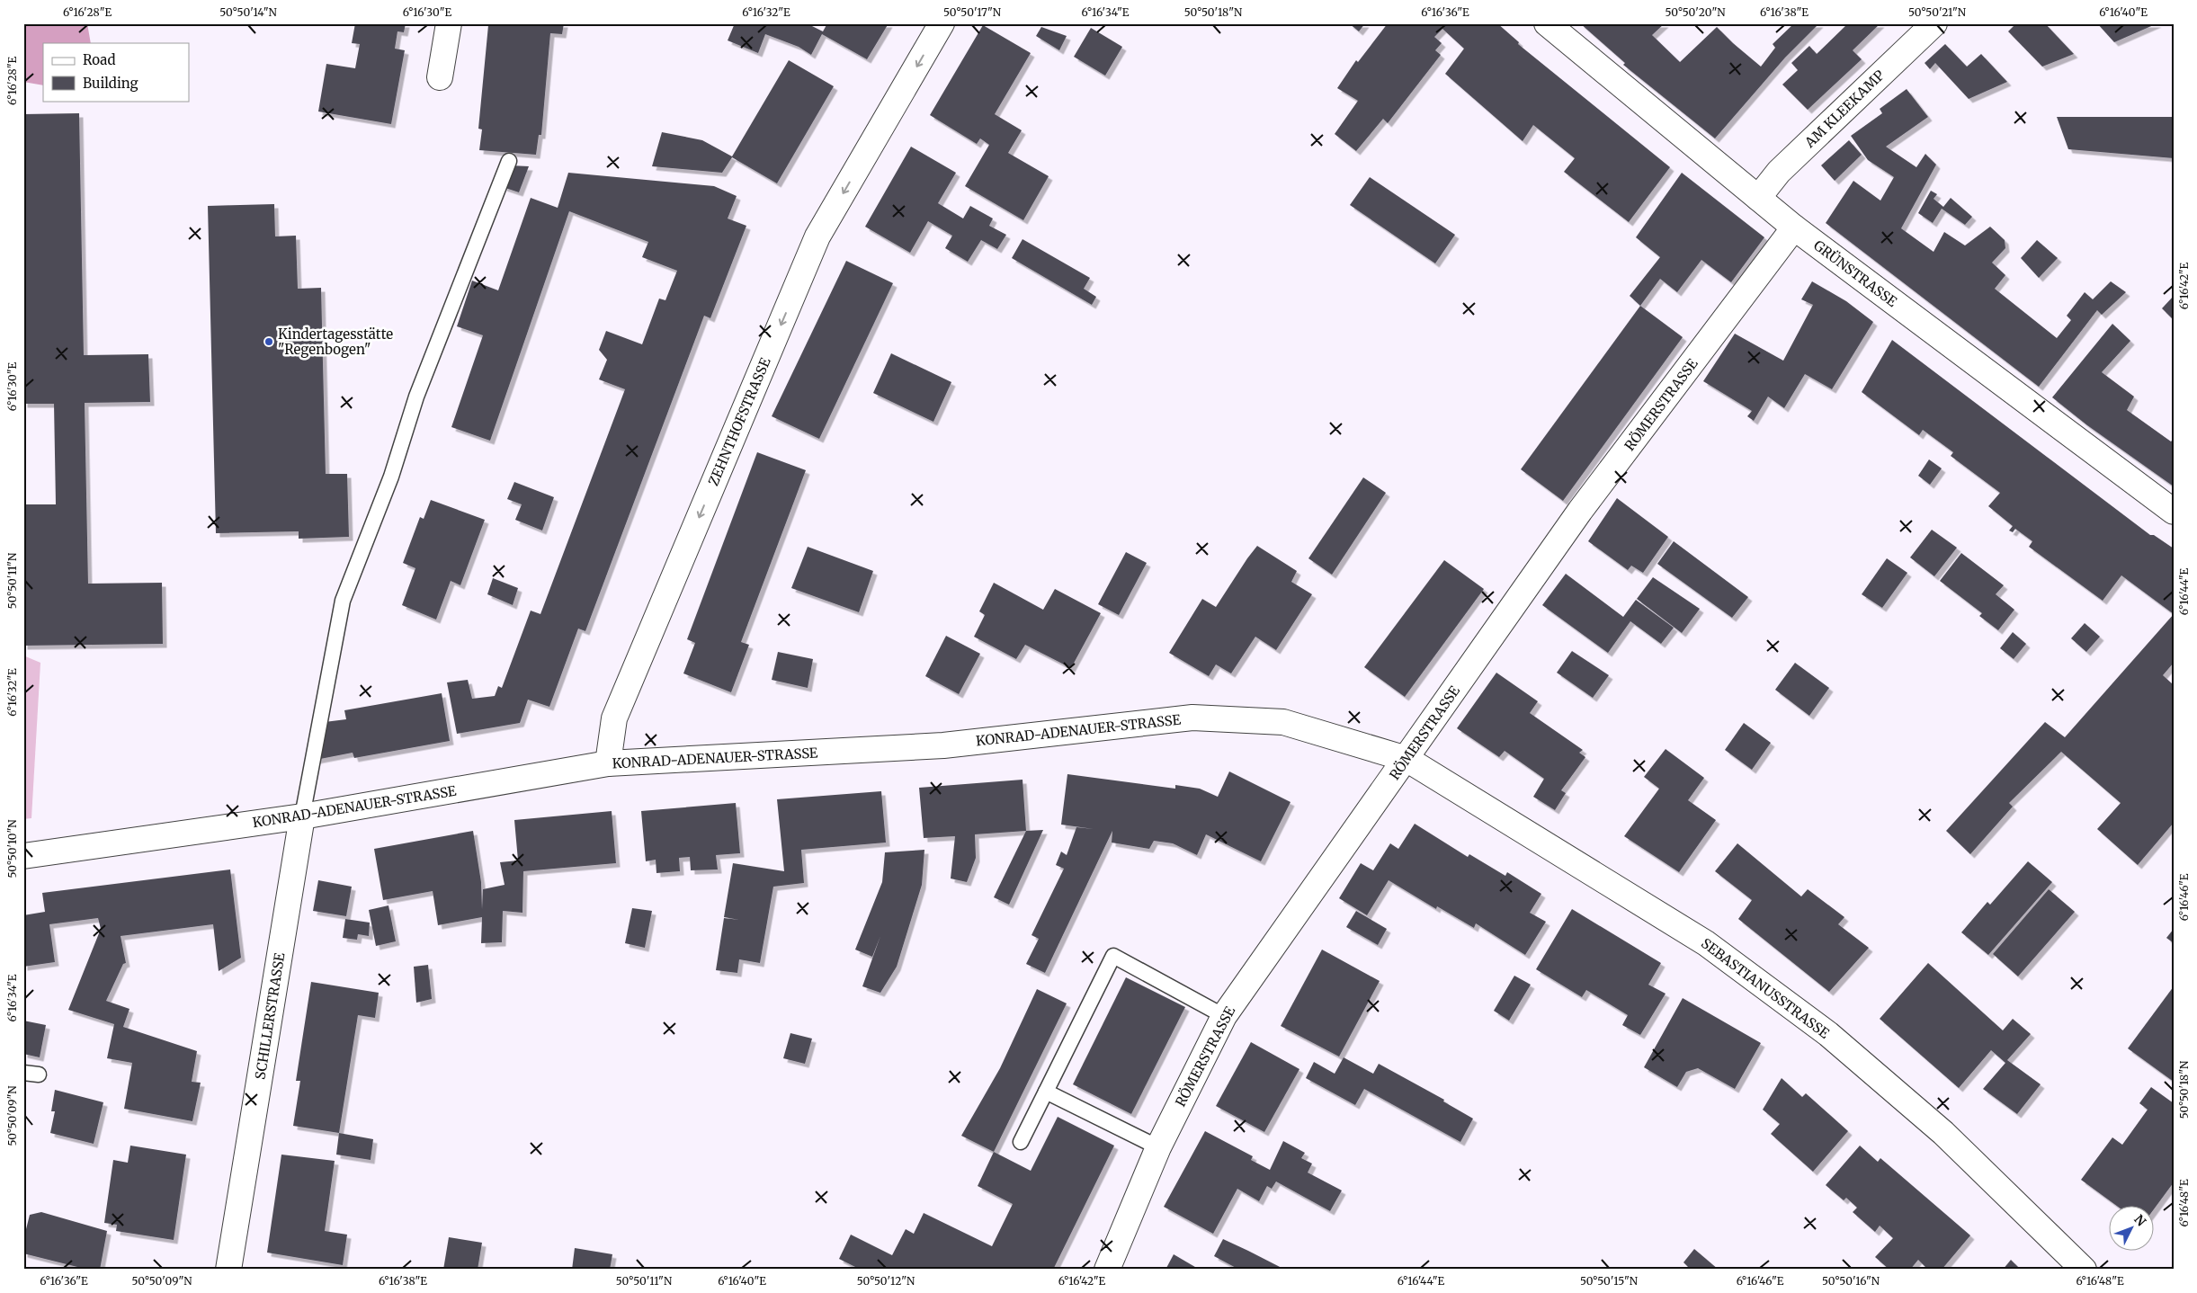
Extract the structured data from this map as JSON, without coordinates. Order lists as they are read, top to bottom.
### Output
{
  "streets": {
    "street": [
      "AM KLEEKAMP",
      "GRÜNSTRASSE",
      "RÖMERSTRASSE",
      "ZEHNTHOFSTRASSE",
      "KONRAD-ADENAUER-STRASSE",
      "SEBASTIANUSSTRASSE",
      "SCHILLERSTRASSE"
    ]
  },
  "crossings": [
    ["AM KLEEKAMP", "GRÜNSTRASSE"],
    ["GRÜNSTRASSE", "RÖMERSTRASSE"],
    ["RÖMERSTRASSE", "KONRAD-ADENAUER-STRASSE"],
    ["RÖMERSTRASSE", "SEBASTIANUSSTRASSE"],
    ["ZEHNTHOFSTRASSE", "KONRAD-ADENAUER-STRASSE"],
    ["KONRAD-ADENAUER-STRASSE", "SEBASTIANUSSTRASSE"],
    ["KONRAD-ADENAUER-STRASSE", "SCHILLERSTRASSE"]
  ],
  "one_way": ["ZEHNTHOFSTRASSE"],
  "places": ["Kindertagesstätte \"Regenbogen\""],
  "legend": ["Road", "Building"],
  "north": "top right",
  "coordinates": [
    "6°16'28\"E",
    "50°50'14\"N",
    "6°16'30\"E",
    "6°16'32\"E",
    "50°50'17\"N",
    "6°16'34\"E",
    "50°50'18\"N",
    "6°16'36\"E",
    "50°50'20\"N",
    "6°16'38\"E",
    "50°50'21\"N",
    "6°16'40\"E",
    "6°16'42\"E",
    "50°50'11\"N",
    "6°16'44\"E",
    "50°50'10\"N",
    "6°16'46\"E",
    "50°50'09\"N",
    "6°16'48\"E",
    "50°50'12\"N",
    "50°50'15\"N",
    "50°50'16\"N"
  ]
}
